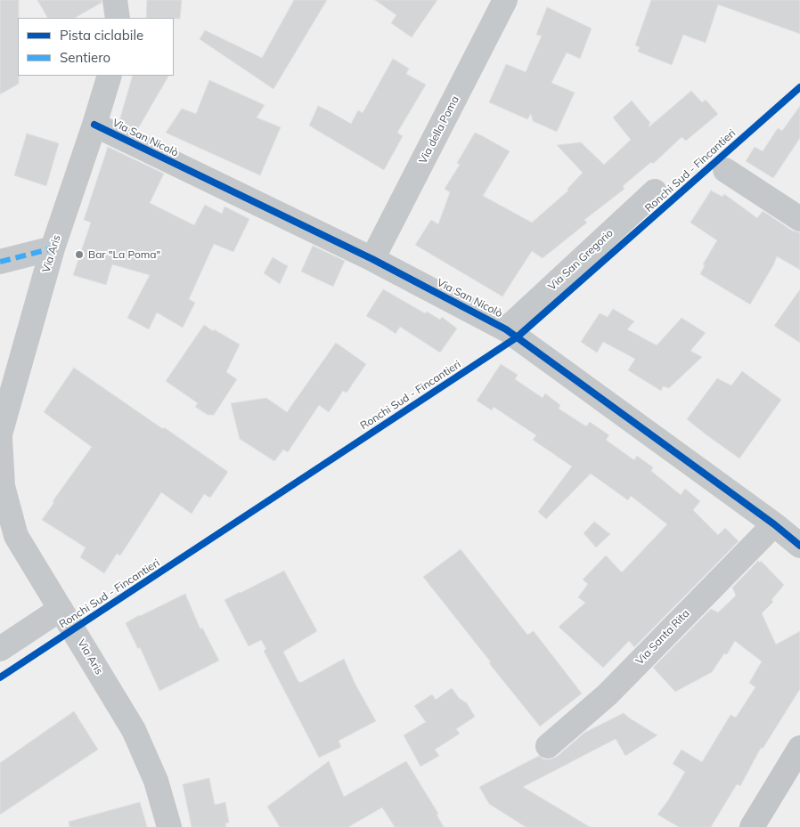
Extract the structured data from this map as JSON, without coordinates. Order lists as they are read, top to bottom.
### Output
{
  "streets": {
    "street": [
      "Via della Poma",
      "Via San Nicolò",
      "Via Aris",
      "Via San Gregorio",
      "Via Santa Rita"
    ],
    "cycle path": ["Ronchi Sud - Fincantieri"]
  },
  "crossings": [
    ["Via della Poma", "Via San Nicolò"],
    ["Via San Nicolò", "Via Aris"],
    ["Via San Nicolò", "Via San Gregorio"],
    ["Via San Nicolò", "Via Santa Rita"]
  ],
  "places": ["Bar \"La Poma\""],
  "legend": ["Pista ciclabile", "Sentiero"]
}
